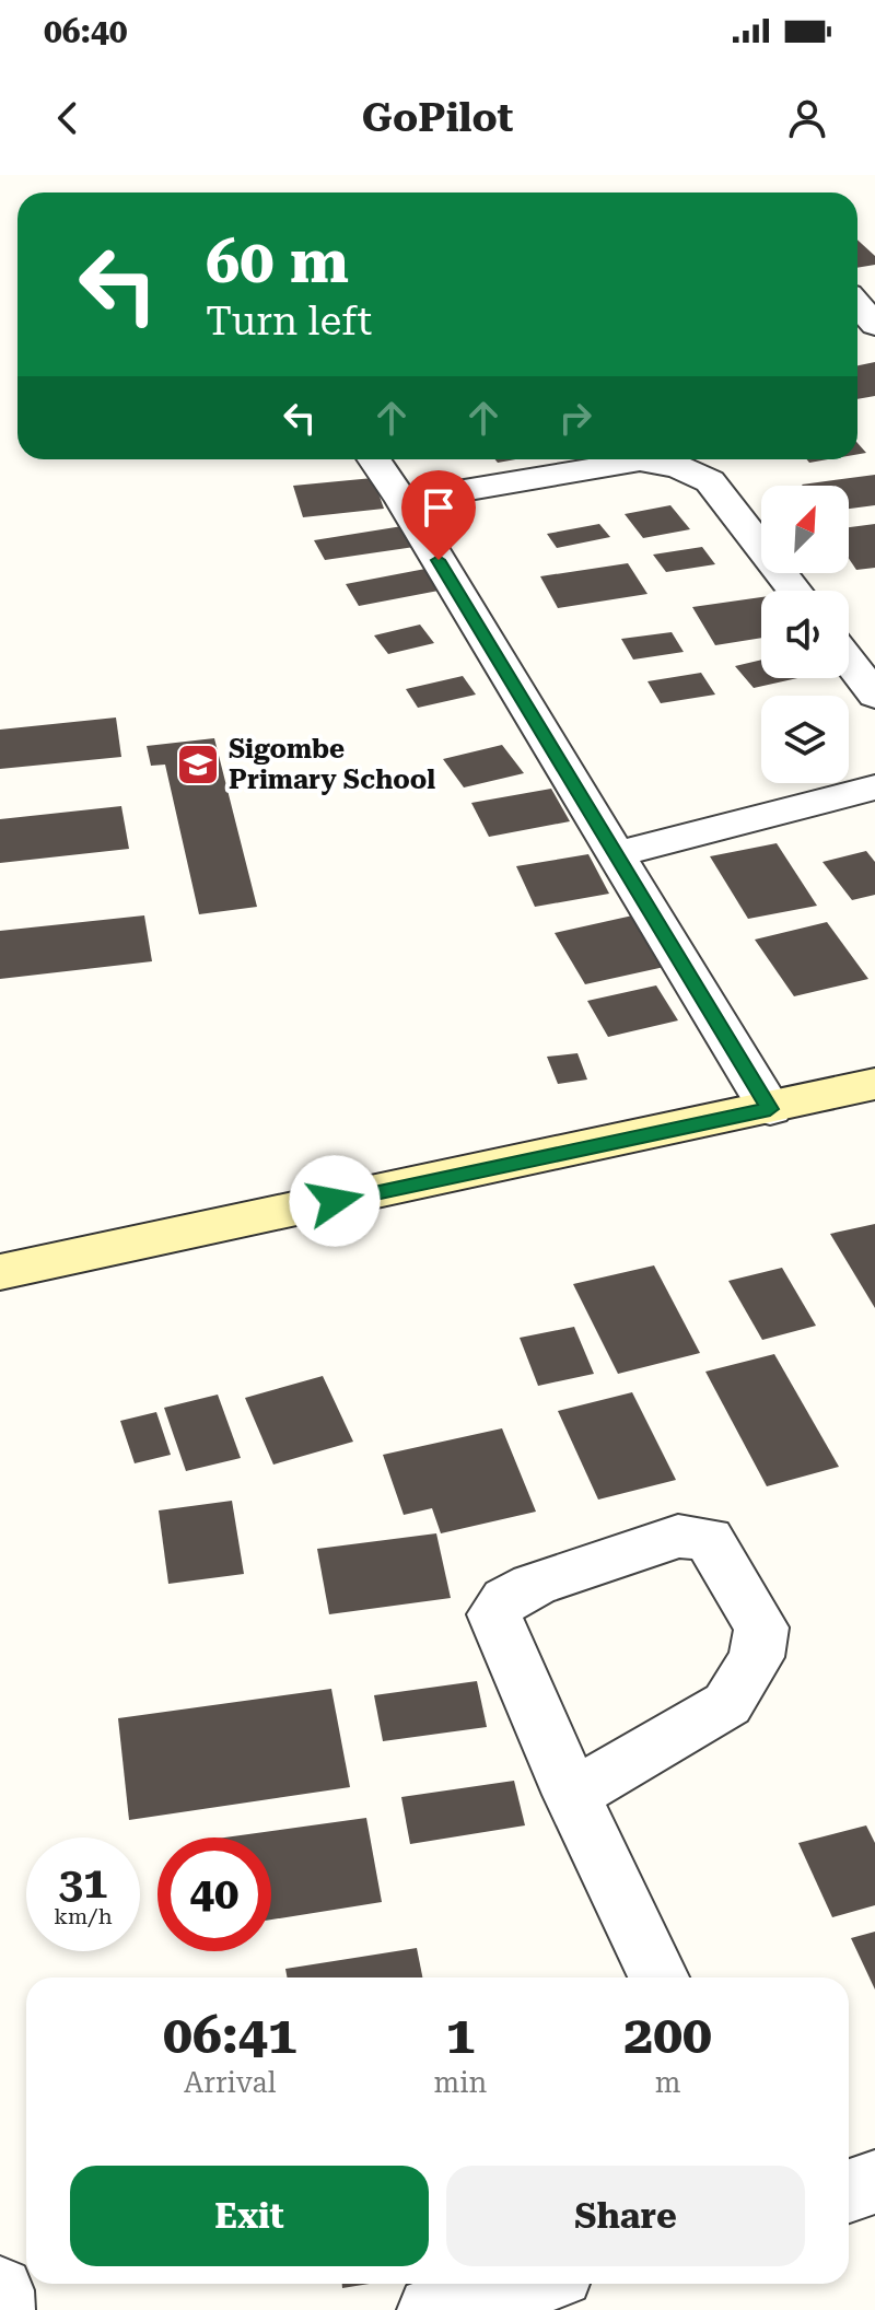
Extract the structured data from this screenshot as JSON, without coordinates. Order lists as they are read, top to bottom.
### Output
{
  "places": {
    "school or university": ["Sigombe Primary School"]
  },
  "north": "top right",
  "page": {
    "status": "06:40",
    "header": "GoPilot",
    "turn": ["60 m", "Turn left"],
    "speed": "31 km/h",
    "limit": "40",
    "eta": [
      "06:41",
      "Arrival",
      "1",
      "min",
      "200",
      "m"
    ],
    "buttons": ["Exit", "Share"]
  }
}
